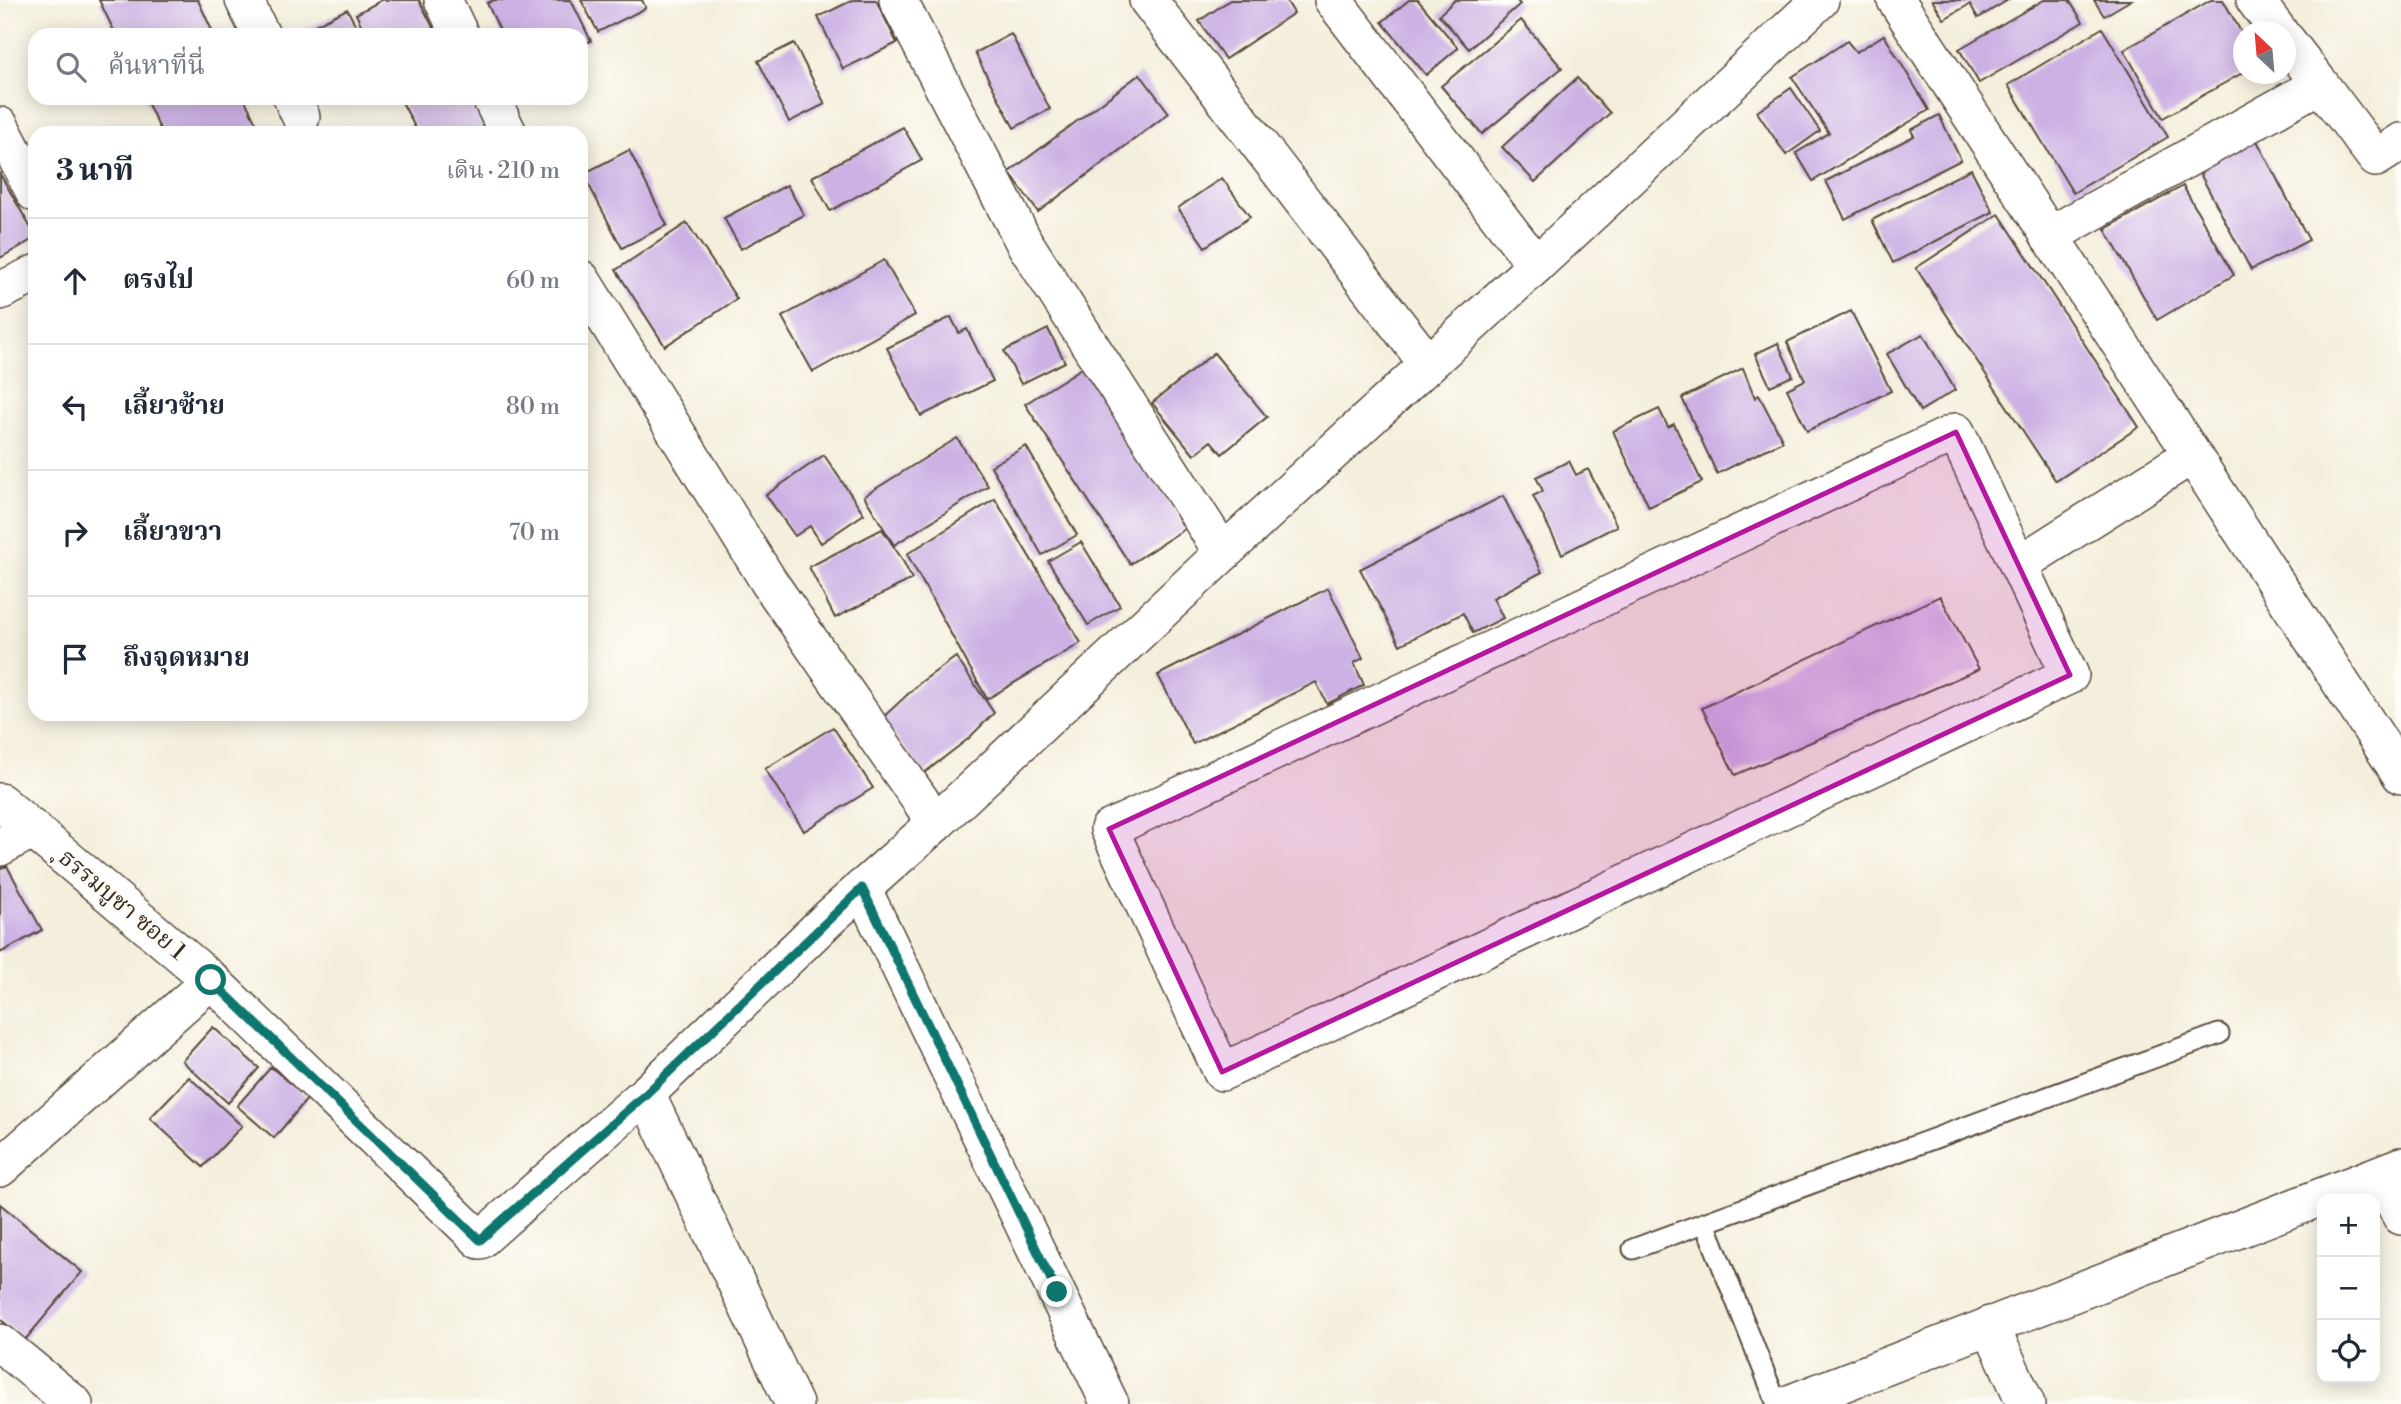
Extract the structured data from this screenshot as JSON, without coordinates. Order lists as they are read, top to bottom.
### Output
{
  "streets": {
    "street": ["ุธรรมบูชา ซอย 1"]
  },
  "north": "top left",
  "page": {
    "search": "ค้นหาที่นี่",
    "heading": ["3 นาที", "เดิน · 210 m"],
    "list": [
      ["ตรงไป", "60 m"],
      ["เลี้ยวซ้าย", "80 m"],
      ["เลี้ยวขวา", "70 m"],
      "ถึงจุดหมาย"
    ],
    "map_buttons": ["+", "−"]
  }
}
